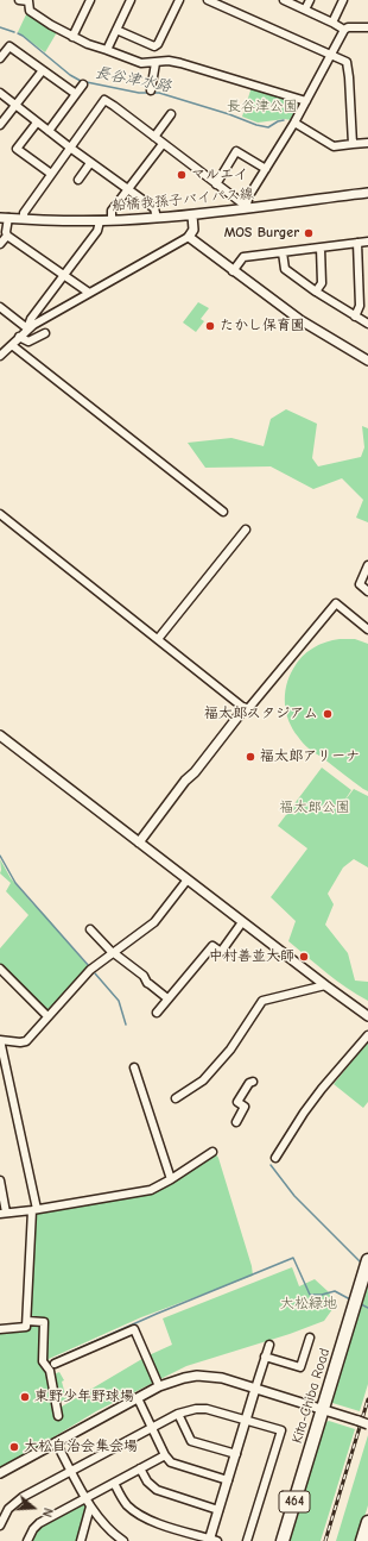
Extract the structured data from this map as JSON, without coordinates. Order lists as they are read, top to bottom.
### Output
{
  "streets": {
    "highway": ["Kita-Chiba Road", "464"],
    "street": ["船橋我孫子バイパス線"]
  },
  "water": ["長谷津水路"],
  "parks": ["長谷津公園", "福太郎公園", "大松緑地"],
  "places": [
    "マルエイ",
    "MOS Burger",
    "たかし保育園",
    "福太郎スタジアム",
    "福太郎アリーナ",
    "中村善並大師",
    "東野少年野球場",
    "大松自治会集会場"
  ],
  "north": "right"
}
